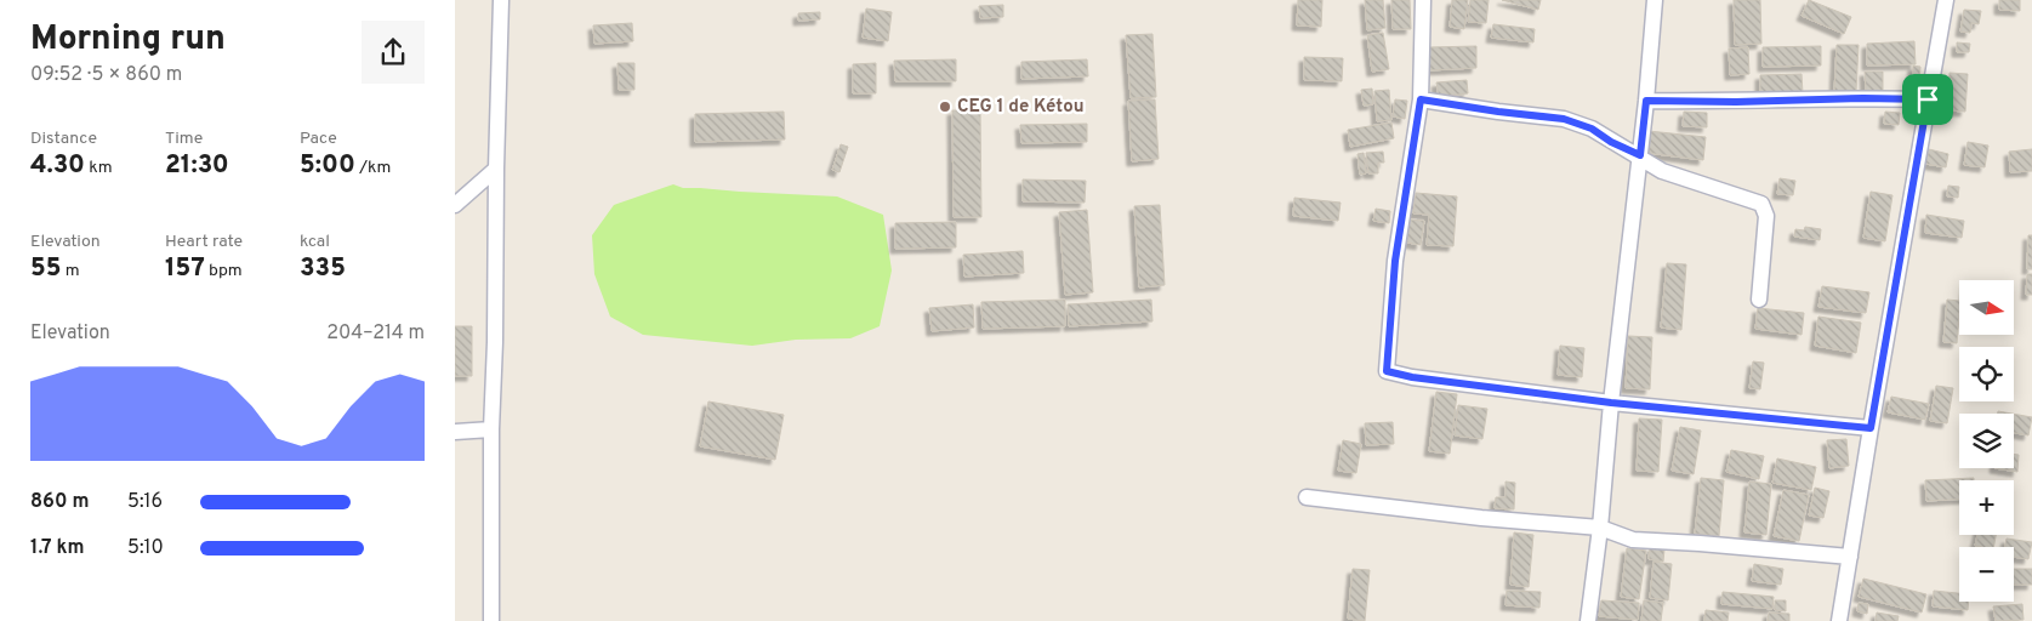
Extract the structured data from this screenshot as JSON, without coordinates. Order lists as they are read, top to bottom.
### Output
{
  "places": ["CEG 1 de Kétou"],
  "north": "right",
  "page": {
    "heading": ["Morning run", "09:52 · 5 × 860 m"],
    "stats": [
      ["Distance", "4.30 km"],
      ["Time", "21:30"],
      ["Pace", "5:00 /km"],
      ["Elevation", "55 m"],
      ["Heart rate", "157 bpm"],
      ["kcal", "335"]
    ],
    "map_buttons": ["+", "−"],
    "chart": ["Elevation", "204–214 m"],
    "list": [
      {
        "name": "860 m",
        "note": "5:16"
      },
      {
        "name": "1.7 km",
        "note": "5:10"
      }
    ]
  }
}
